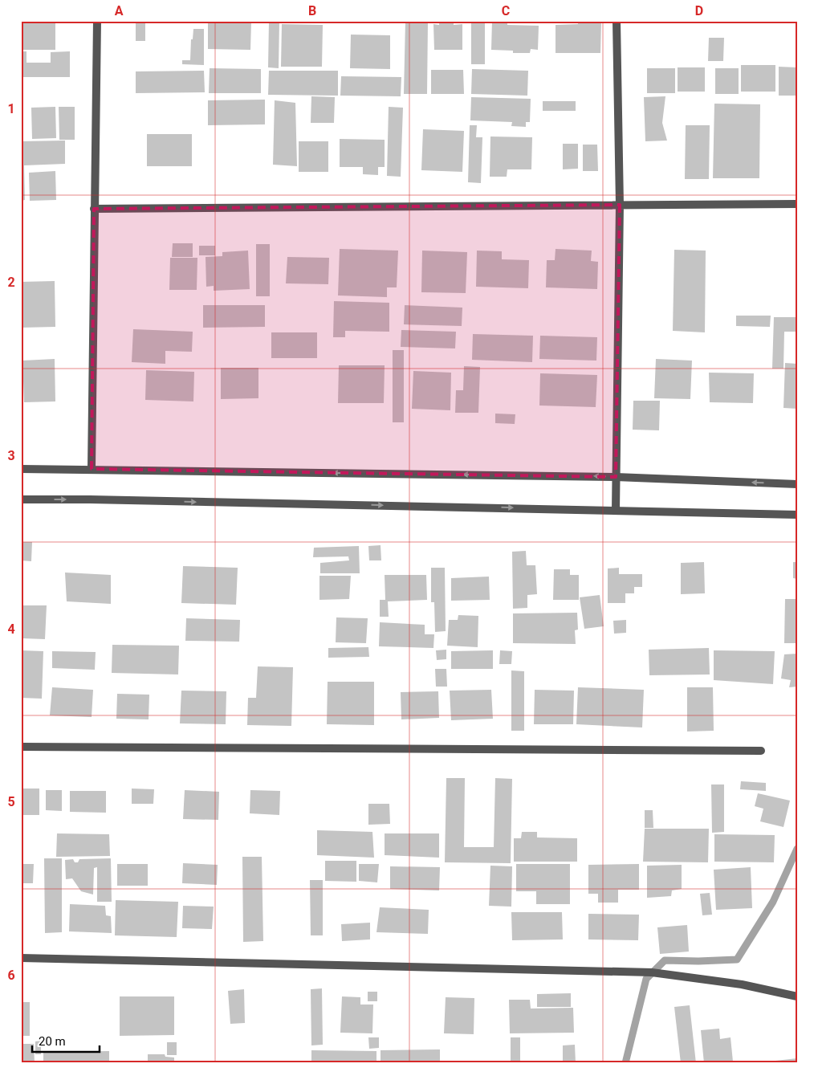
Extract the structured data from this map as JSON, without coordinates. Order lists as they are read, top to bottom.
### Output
{
  "scale_bar": "20 m",
  "grid": {
    "columns": [
      "A",
      "B",
      "C",
      "D"
    ],
    "rows": [
      "1",
      "2",
      "3",
      "4",
      "5",
      "6"
    ]
  }
}
